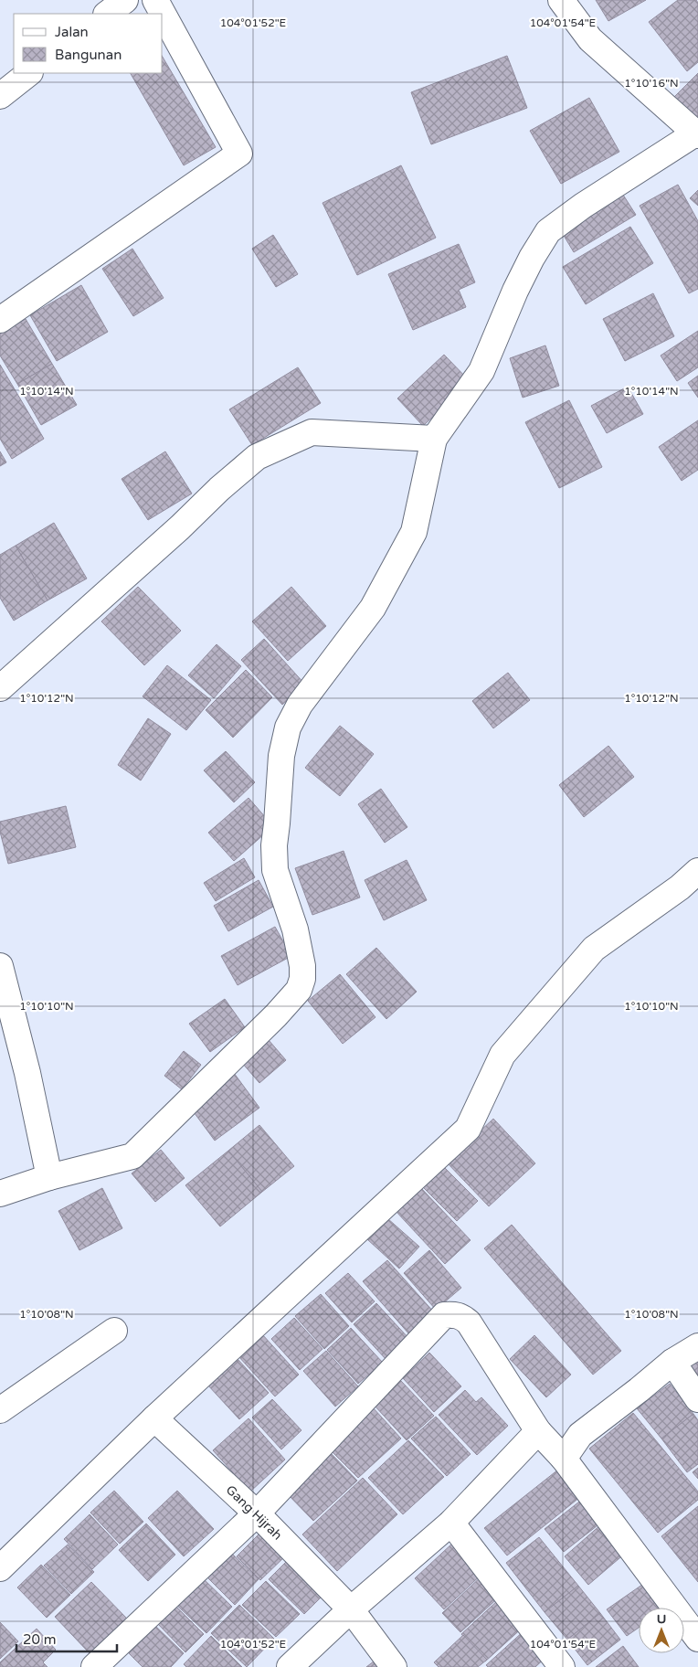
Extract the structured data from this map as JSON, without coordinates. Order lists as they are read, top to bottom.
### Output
{
  "streets": {
    "street": ["Gang Hijrah"]
  },
  "legend": ["Jalan", "Bangunan"],
  "scale_bar": "20 m",
  "north": "top",
  "coordinates": [
    "104°01'52\"E",
    "104°01'54\"E",
    "1°10'16\"N",
    "1°10'14\"N",
    "1°10'12\"N",
    "1°10'10\"N",
    "1°10'08\"N"
  ]
}
